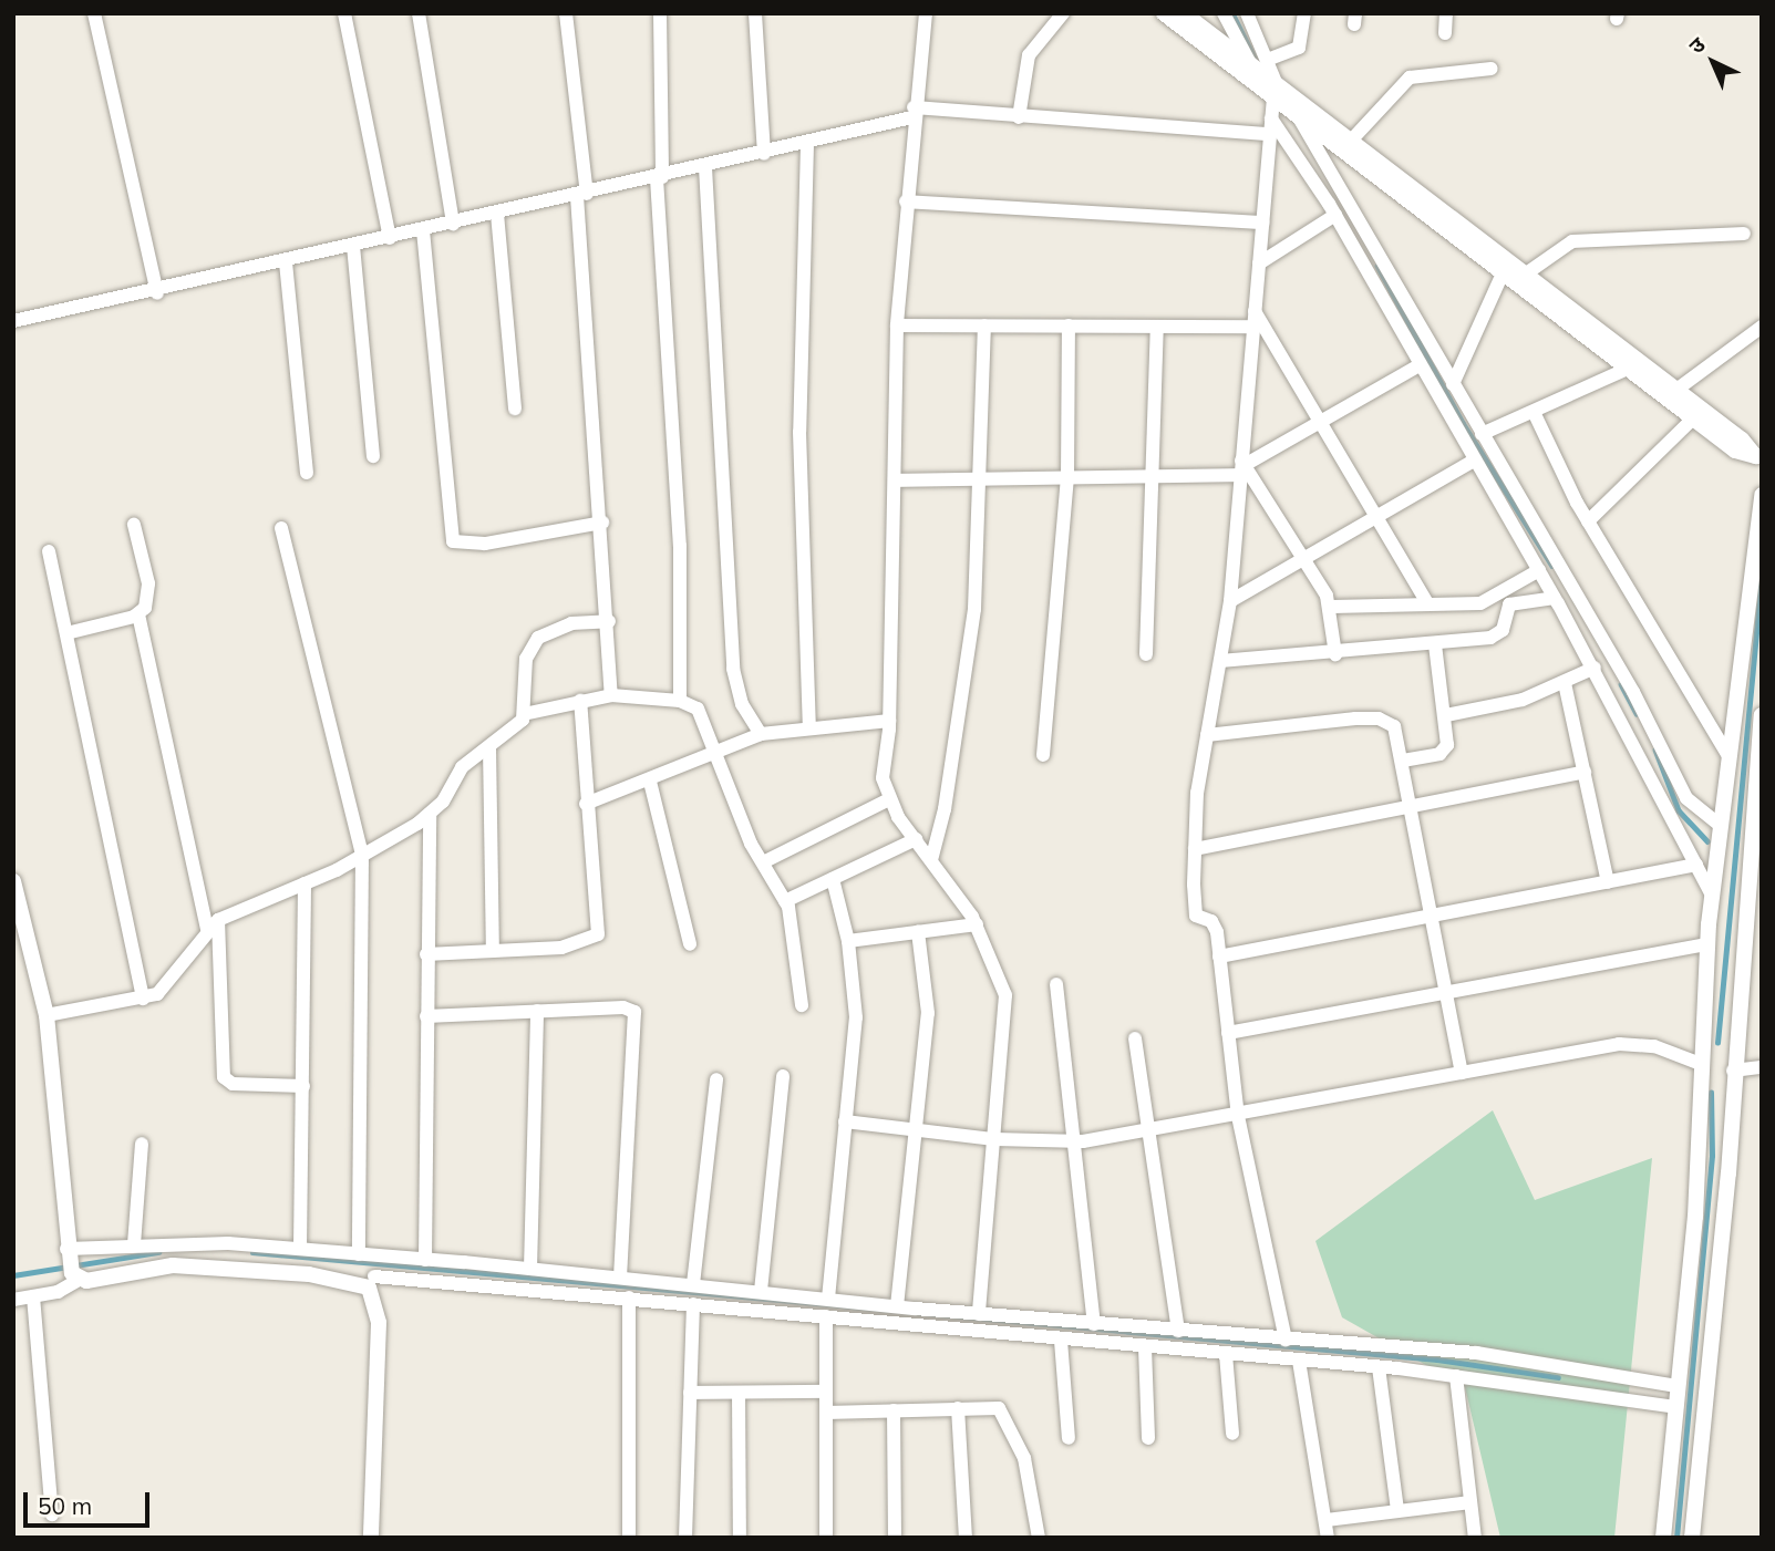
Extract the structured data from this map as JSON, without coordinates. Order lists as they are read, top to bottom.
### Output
{
  "scale_bar": "50 m",
  "north": "top left"
}
